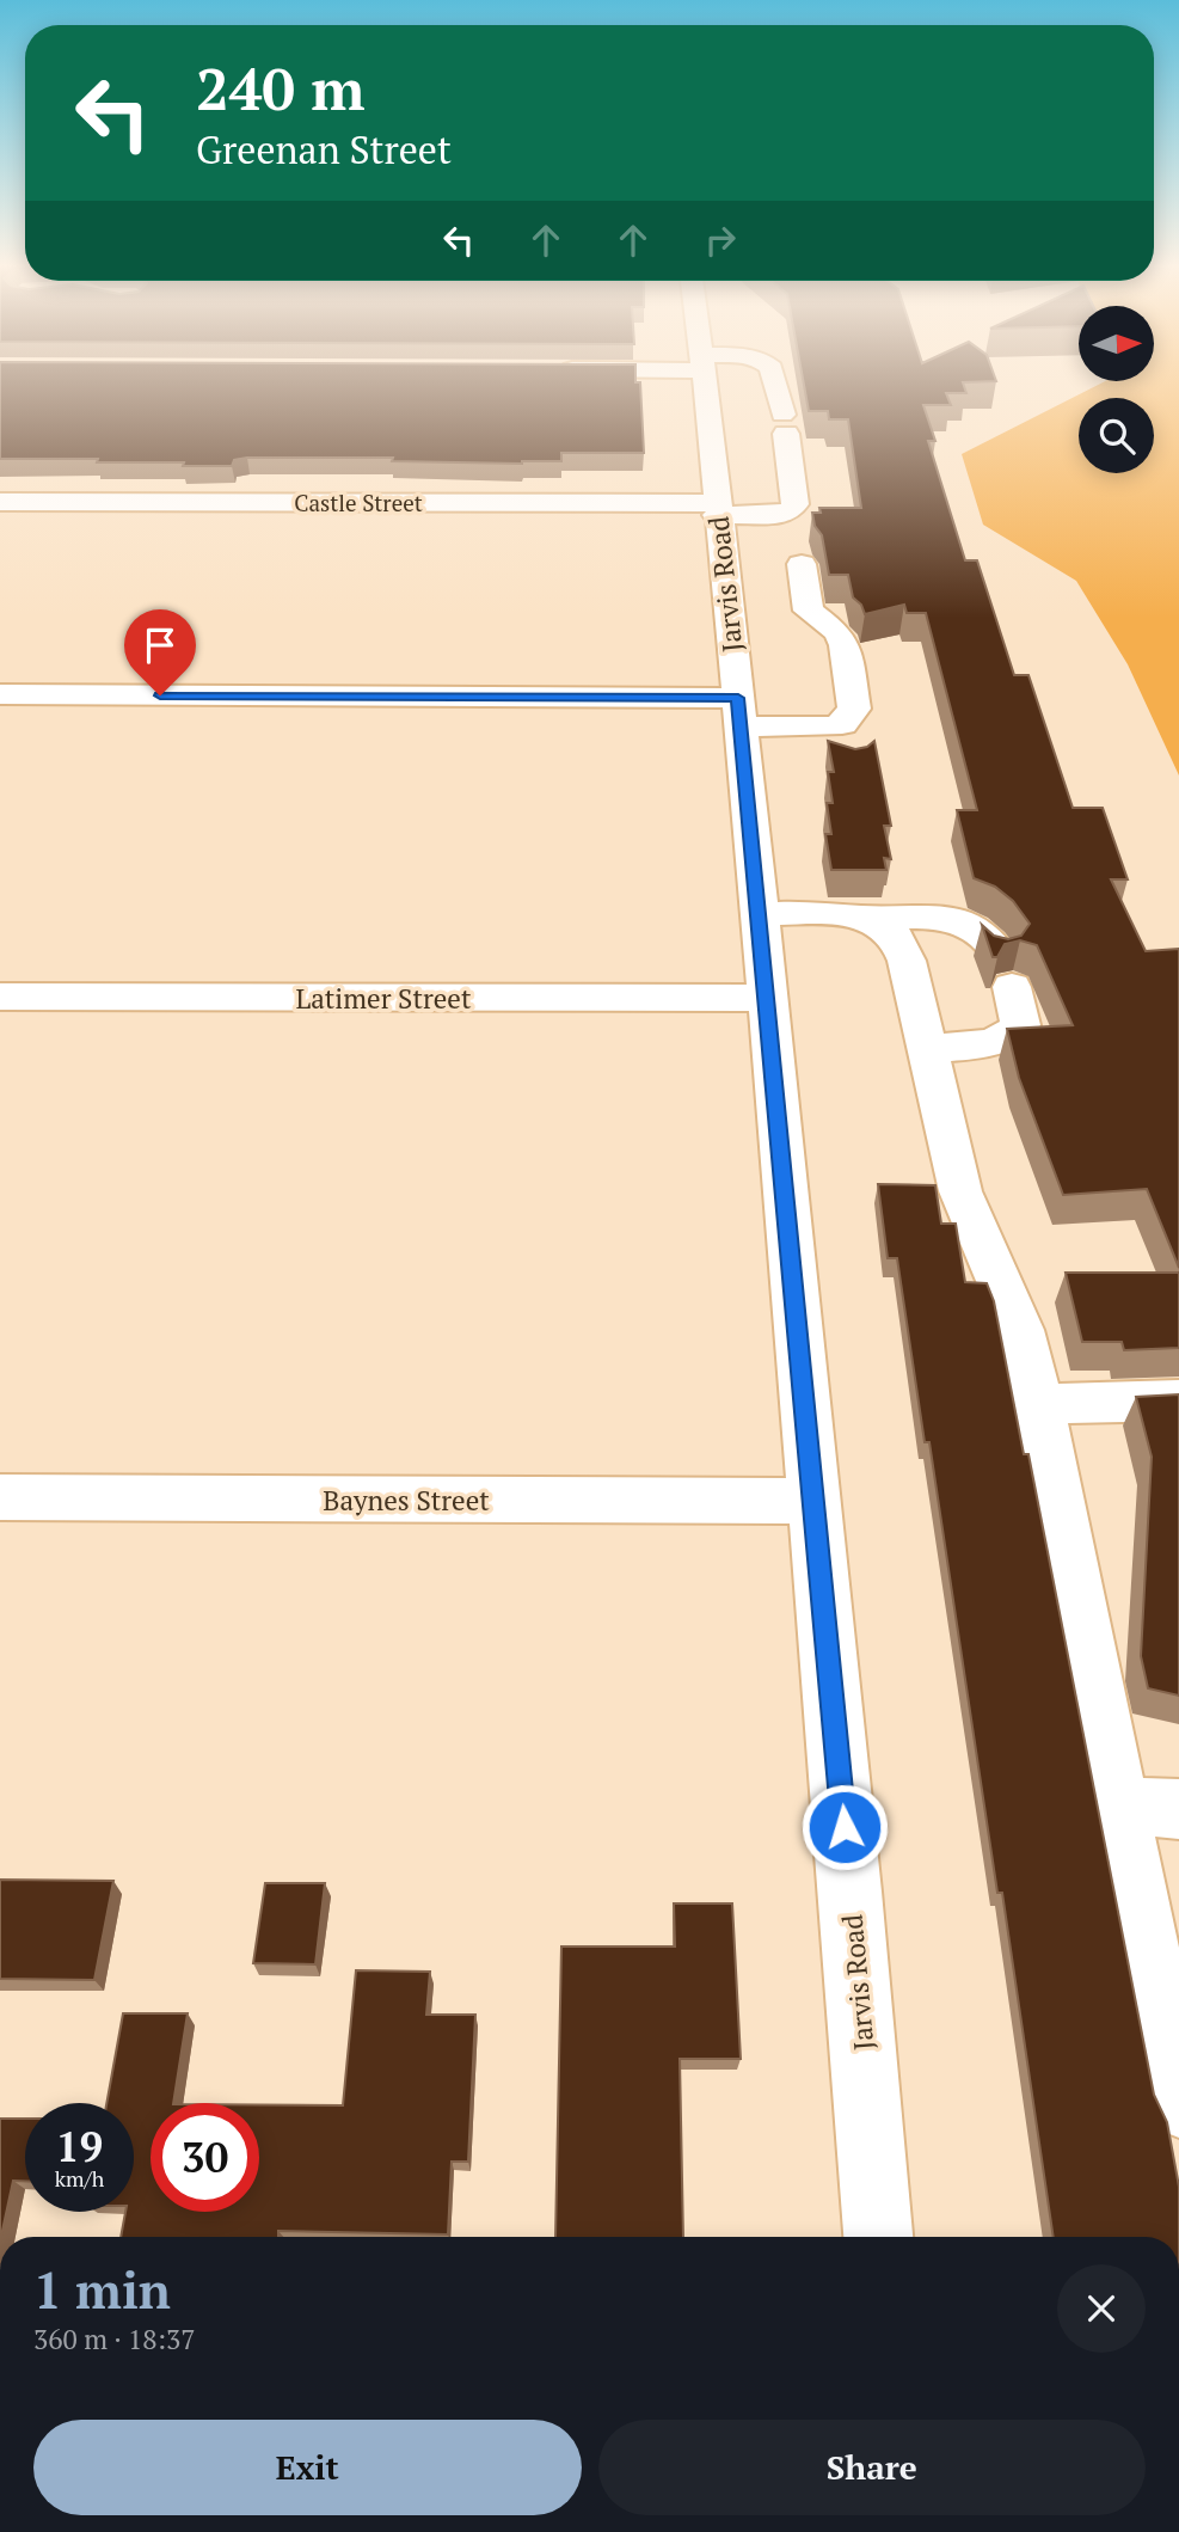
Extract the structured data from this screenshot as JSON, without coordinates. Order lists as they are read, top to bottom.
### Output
{
  "streets": {
    "street": [
      "Castle Street",
      "Jarvis Road",
      "Latimer Street",
      "Baynes Street"
    ]
  },
  "crossings": [
    ["Castle Street", "Jarvis Road"],
    ["Jarvis Road", "Latimer Street"],
    ["Jarvis Road", "Baynes Street"]
  ],
  "north": "right",
  "page": {
    "turn": ["240 m", "Greenan Street"],
    "speed": "19 km/h",
    "limit": "30",
    "heading": ["1 min", "360 m · 18:37"],
    "buttons": ["Exit", "Share"]
  }
}
